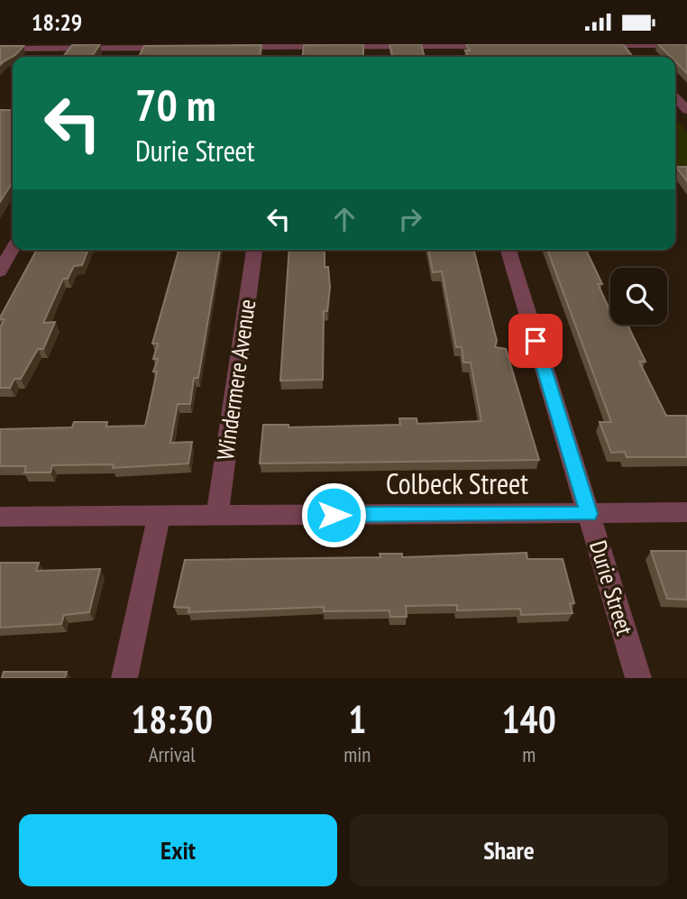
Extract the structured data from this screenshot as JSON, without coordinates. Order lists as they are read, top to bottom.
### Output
{
  "streets": {
    "street": ["Windermere Avenue", "Colbeck Street", "Durie Street"]
  },
  "crossings": [
    ["Windermere Avenue", "Colbeck Street"],
    ["Colbeck Street", "Durie Street"]
  ],
  "page": {
    "status": "18:29",
    "turn": ["70 m", "Durie Street"],
    "eta": [
      "18:30",
      "Arrival",
      "1",
      "min",
      "140",
      "m"
    ],
    "buttons": ["Exit", "Share"]
  }
}
